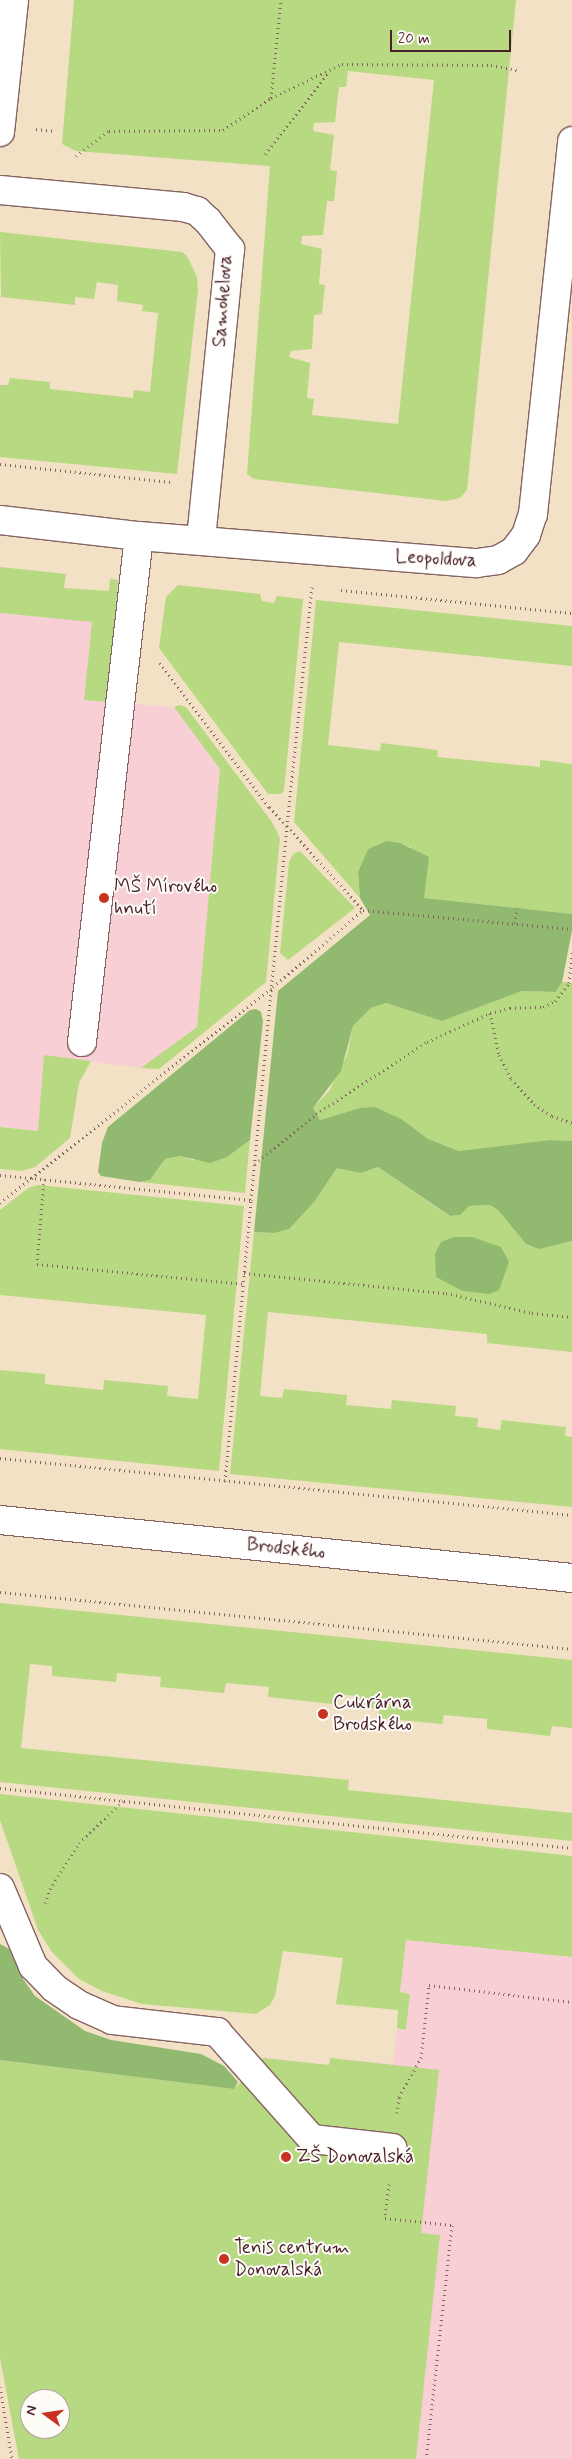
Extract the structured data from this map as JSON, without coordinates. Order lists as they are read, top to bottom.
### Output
{
  "streets": {
    "street": ["Samohelova", "Leopoldova", "Brodského"]
  },
  "crossings": [
    ["Samohelova", "Leopoldova"]
  ],
  "places": [
    "MŠ Mírového hnutí",
    "Cukrárna Brodského",
    "ZŠ Donovalská",
    "Tenis centrum Donovalská"
  ],
  "scale_bar": "20 m",
  "north": "left"
}
